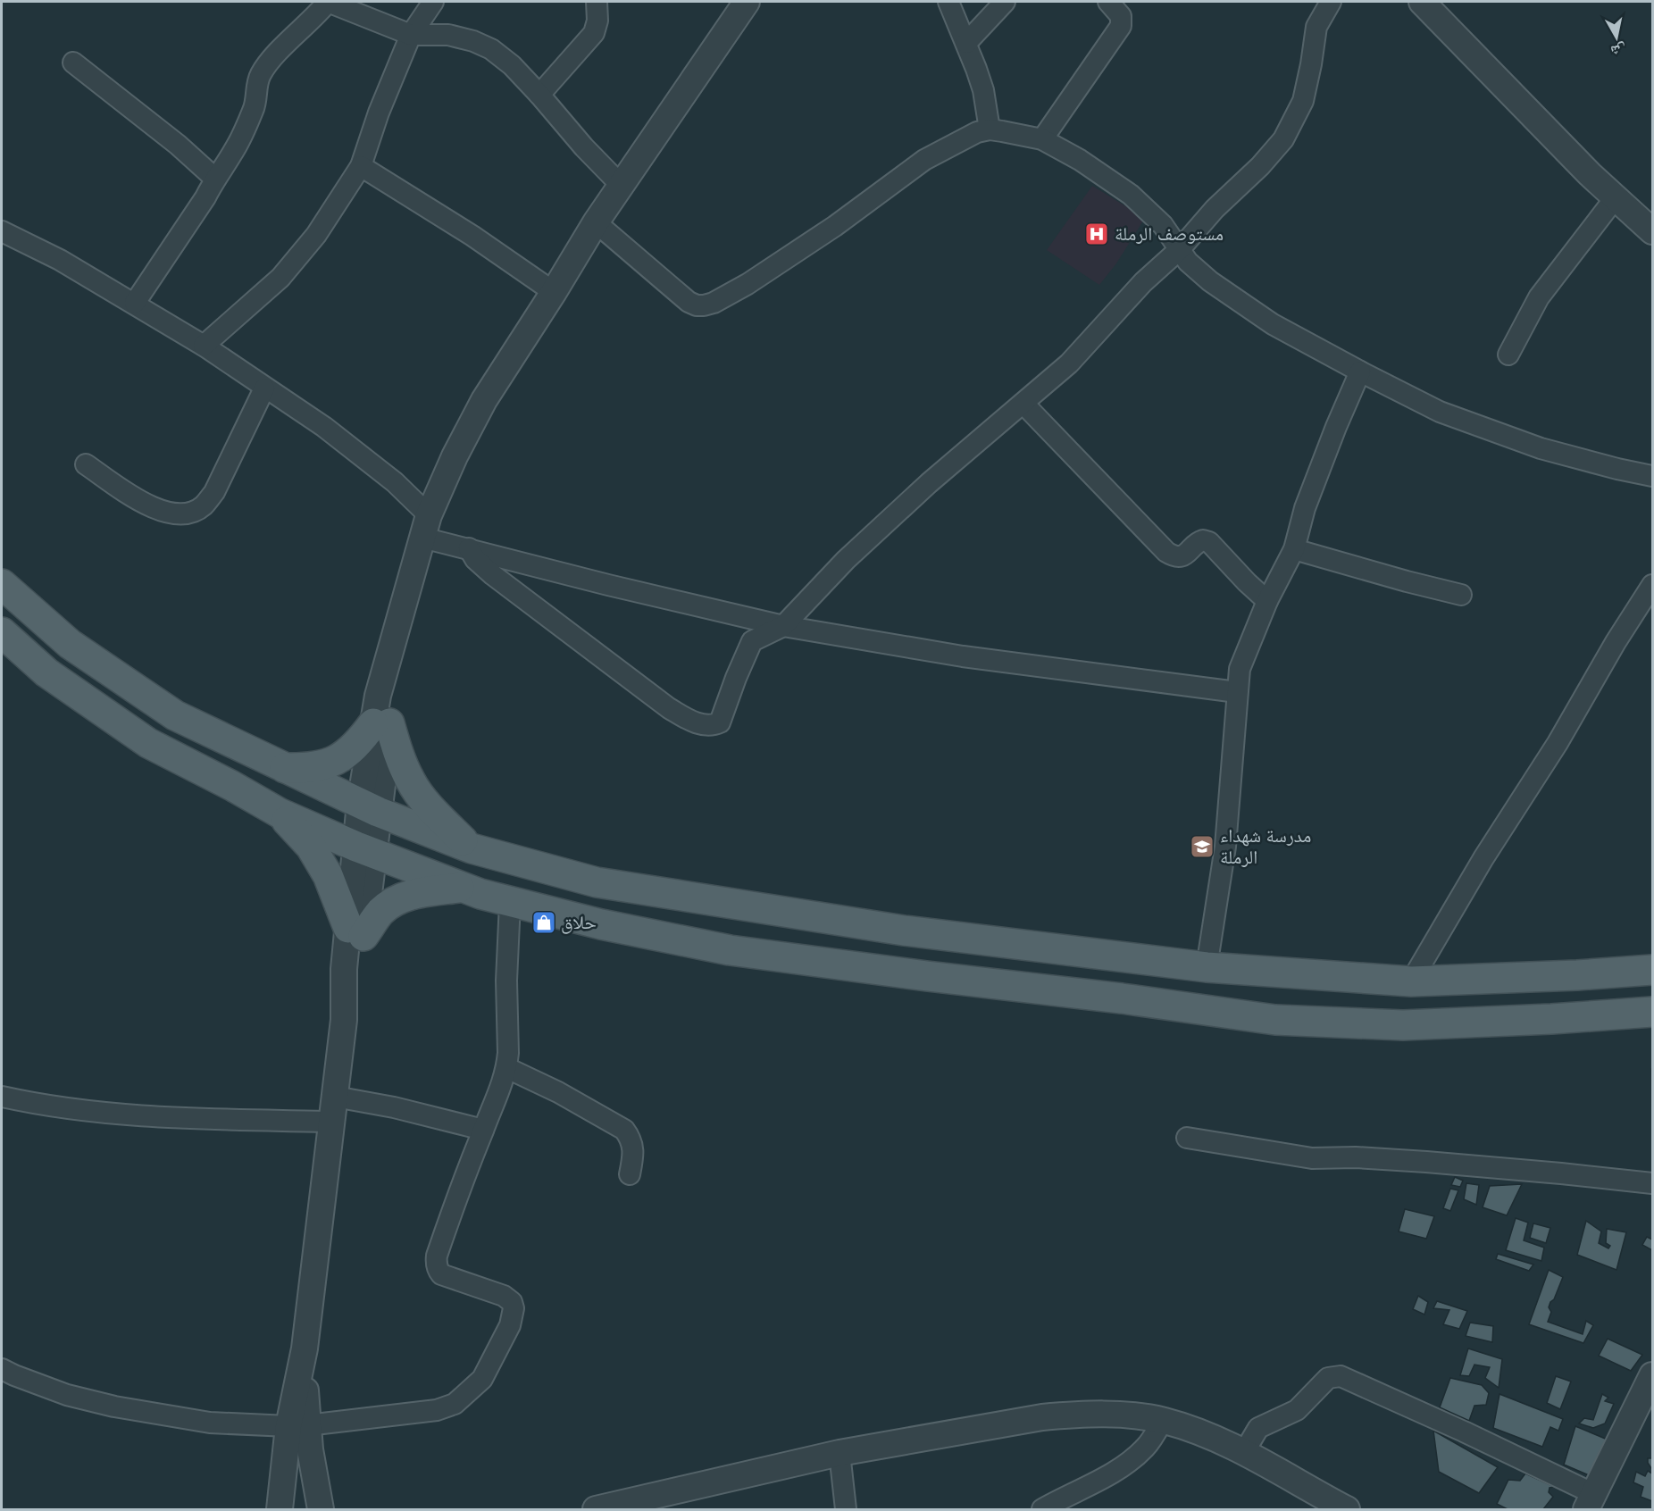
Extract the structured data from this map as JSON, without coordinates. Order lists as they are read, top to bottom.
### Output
{
  "places": {
    "hospital": ["مستوصف الرملة"],
    "school or university": ["مدرسة شهداء الرملة"],
    "shop": ["حلاق"]
  },
  "north": "bottom"
}
